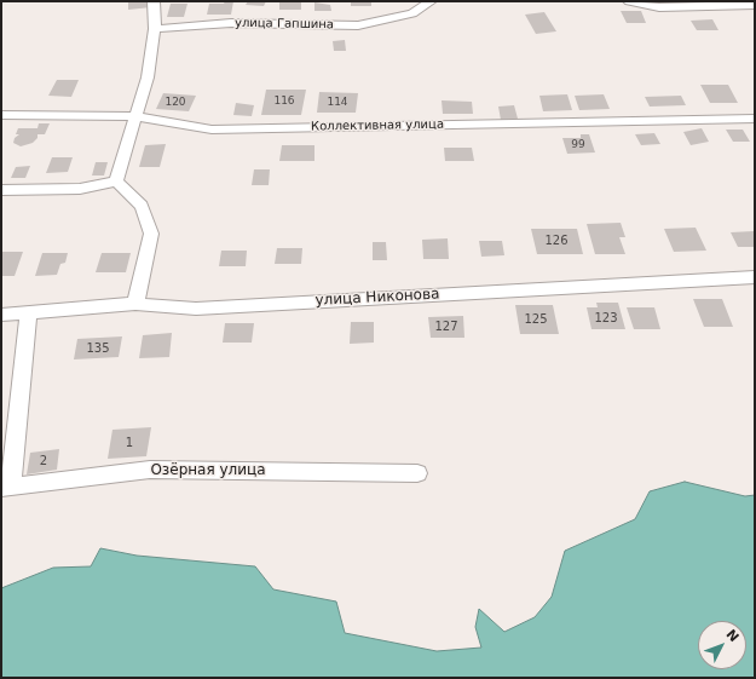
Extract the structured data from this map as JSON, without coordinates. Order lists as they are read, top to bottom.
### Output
{
  "streets": {
    "street": [
      "улица Гапшина",
      "Коллективная улица",
      "улица Никонова",
      "Озёрная улица"
    ]
  },
  "house_numbers": [
    "116",
    "120",
    "114",
    "99",
    "126",
    "123",
    "125",
    "127",
    "135",
    "1",
    "2"
  ],
  "north": "top right"
}
